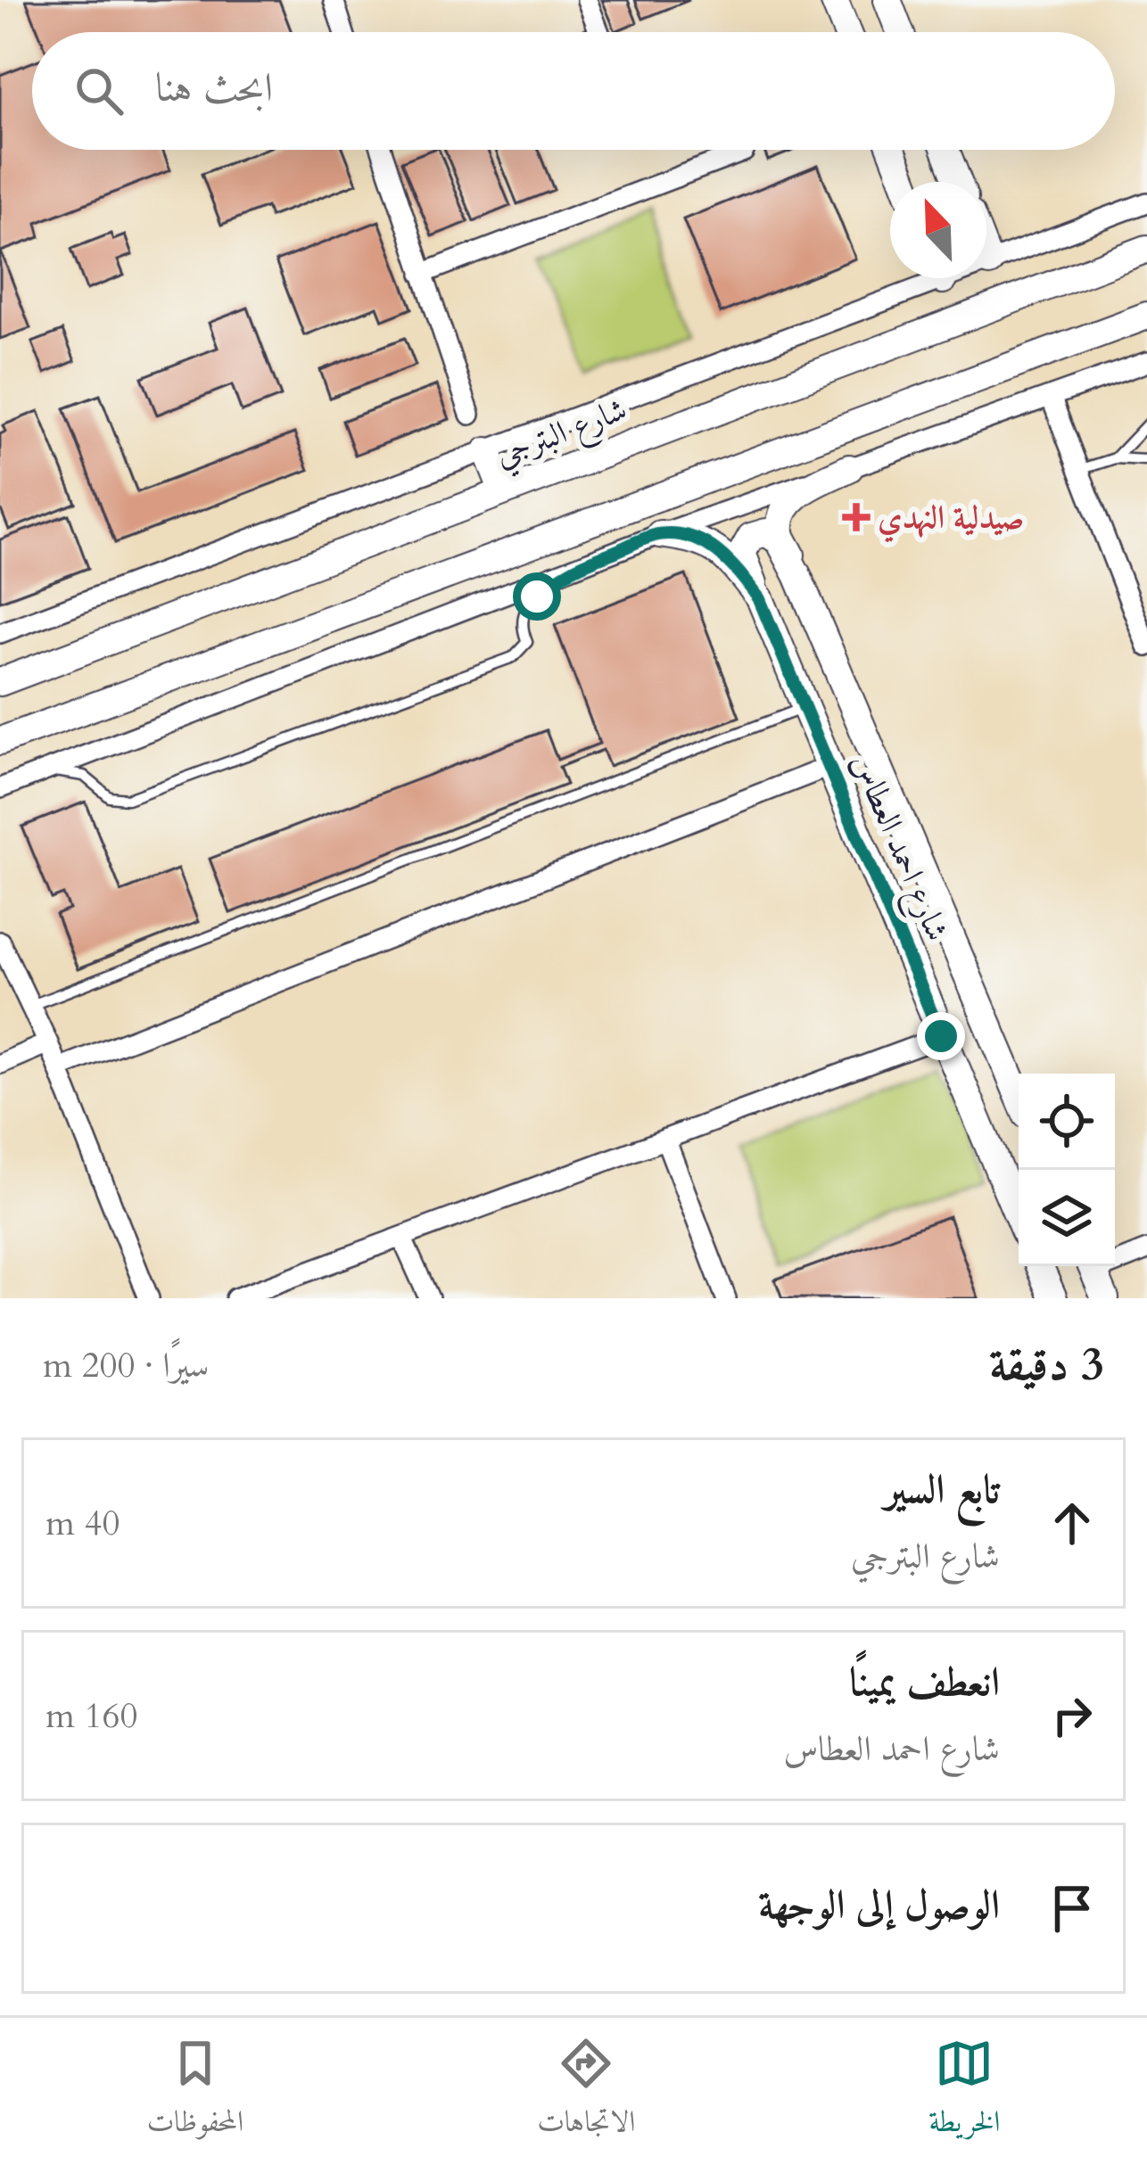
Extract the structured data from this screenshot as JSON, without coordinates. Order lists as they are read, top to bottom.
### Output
{
  "streets": {
    "main road": ["شارع البترجي", "شارع احمد العطاس"]
  },
  "places": {
    "health": ["صيدلية النهدي"]
  },
  "north": "top left",
  "page": {
    "search": "ابحث هنا",
    "heading": ["3 دقيقة", "سيرًا · 200 m"],
    "list": [
      ["تابع السير", "شارع البترجي", "40 m"],
      ["انعطف يمينًا", "شارع احمد العطاس", "160 m"],
      "الوصول إلى الوجهة"
    ],
    "nav": ["الخريطة", "الاتجاهات", "المحفوظات"]
  }
}
